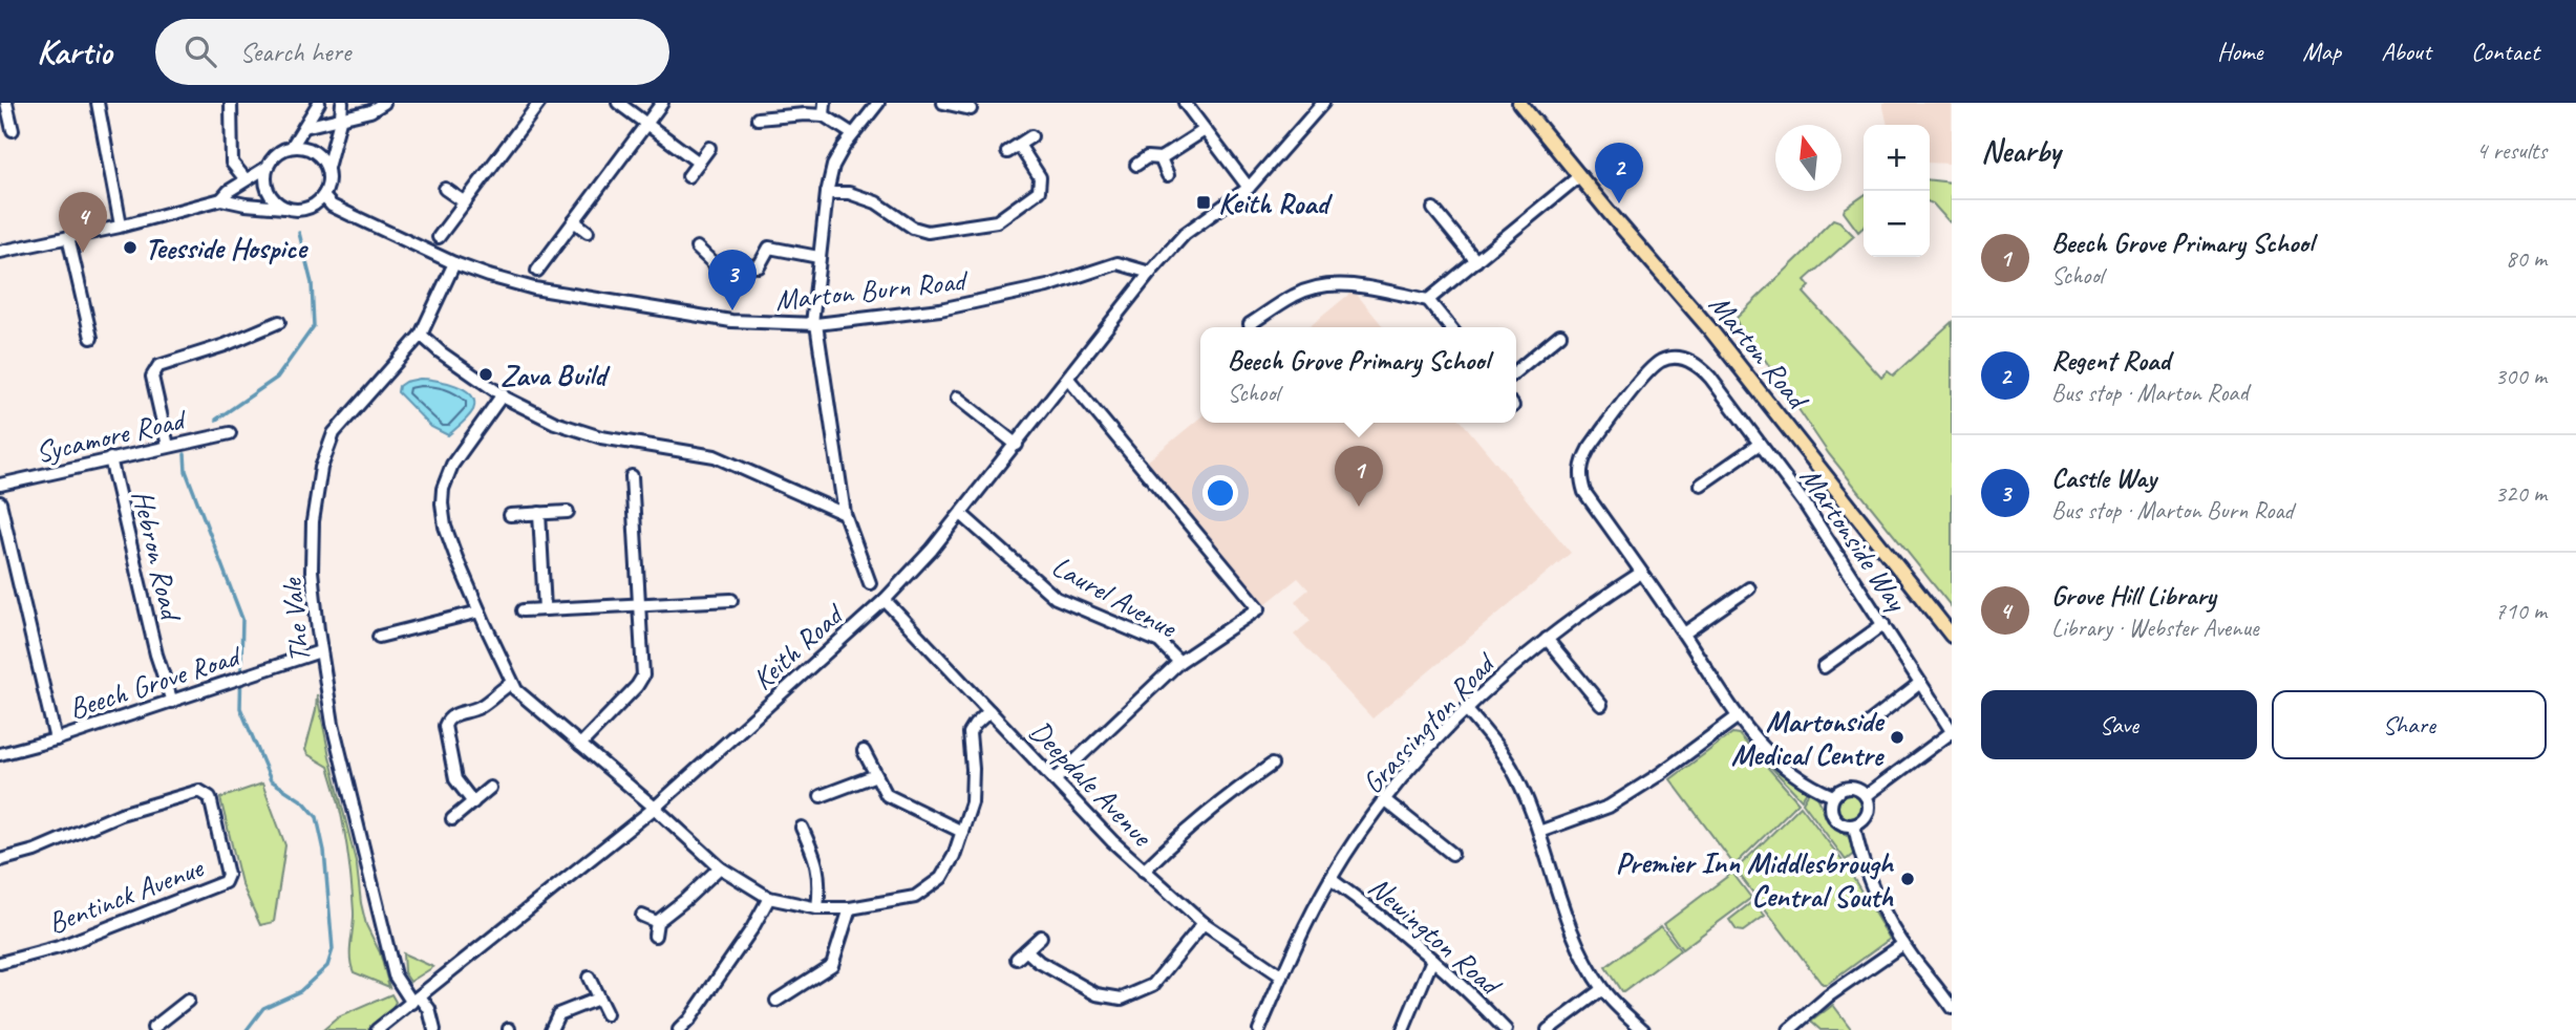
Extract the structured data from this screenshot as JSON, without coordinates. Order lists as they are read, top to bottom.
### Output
{
  "streets": {
    "main road": ["Marton Road"],
    "street": [
      "Marton Burn Road",
      "Sycamore Road",
      "Martonside Way",
      "Hebron Road",
      "Laurel Avenue",
      "The Vale",
      "Keith Road",
      "Beech Grove Road",
      "Grassington Road",
      "Deepdale Avenue",
      "Bentinck Avenue",
      "Newington Road"
    ]
  },
  "crossings": [
    ["Marton Burn Road", "The Vale"],
    ["Marton Burn Road", "Keith Road"],
    ["Sycamore Road", "Hebron Road"],
    ["Martonside Way", "Grassington Road"],
    ["Hebron Road", "Beech Grove Road"],
    ["Laurel Avenue", "Keith Road"],
    ["The Vale", "Keith Road"],
    ["The Vale", "Beech Grove Road"],
    ["Keith Road", "Deepdale Avenue"],
    ["Grassington Road", "Deepdale Avenue"],
    ["Grassington Road", "Newington Road"]
  ],
  "places": {
    "transit": ["Keith Road"],
    "other": [
      "Teesside Hospice",
      "Zava Build",
      "Martonside Medical Centre",
      "Premier Inn Middlesbrough Central South"
    ]
  },
  "north": "top",
  "page": {
    "header": "Kartio",
    "search": "Search here",
    "nav": [
      "Home",
      "Map",
      "About",
      "Contact"
    ],
    "heading": ["Nearby", "4 results"],
    "map_buttons": ["+", "−"],
    "pins": [
      "2",
      "4",
      "3",
      "1"
    ],
    "list": [
      {
        "mark": "1",
        "name": "Beech Grove Primary School",
        "note": "School",
        "value": "80 m"
      },
      {
        "mark": "2",
        "name": "Regent Road",
        "note": "Bus stop · Marton Road",
        "value": "300 m"
      },
      {
        "mark": "3",
        "name": "Castle Way",
        "note": "Bus stop · Marton Burn Road",
        "value": "320 m"
      },
      {
        "mark": "4",
        "name": "Grove Hill Library",
        "note": "Library · Webster Avenue",
        "value": "710 m"
      }
    ],
    "popup": ["Beech Grove Primary School", "School"],
    "buttons": ["Save", "Share"]
  }
}
